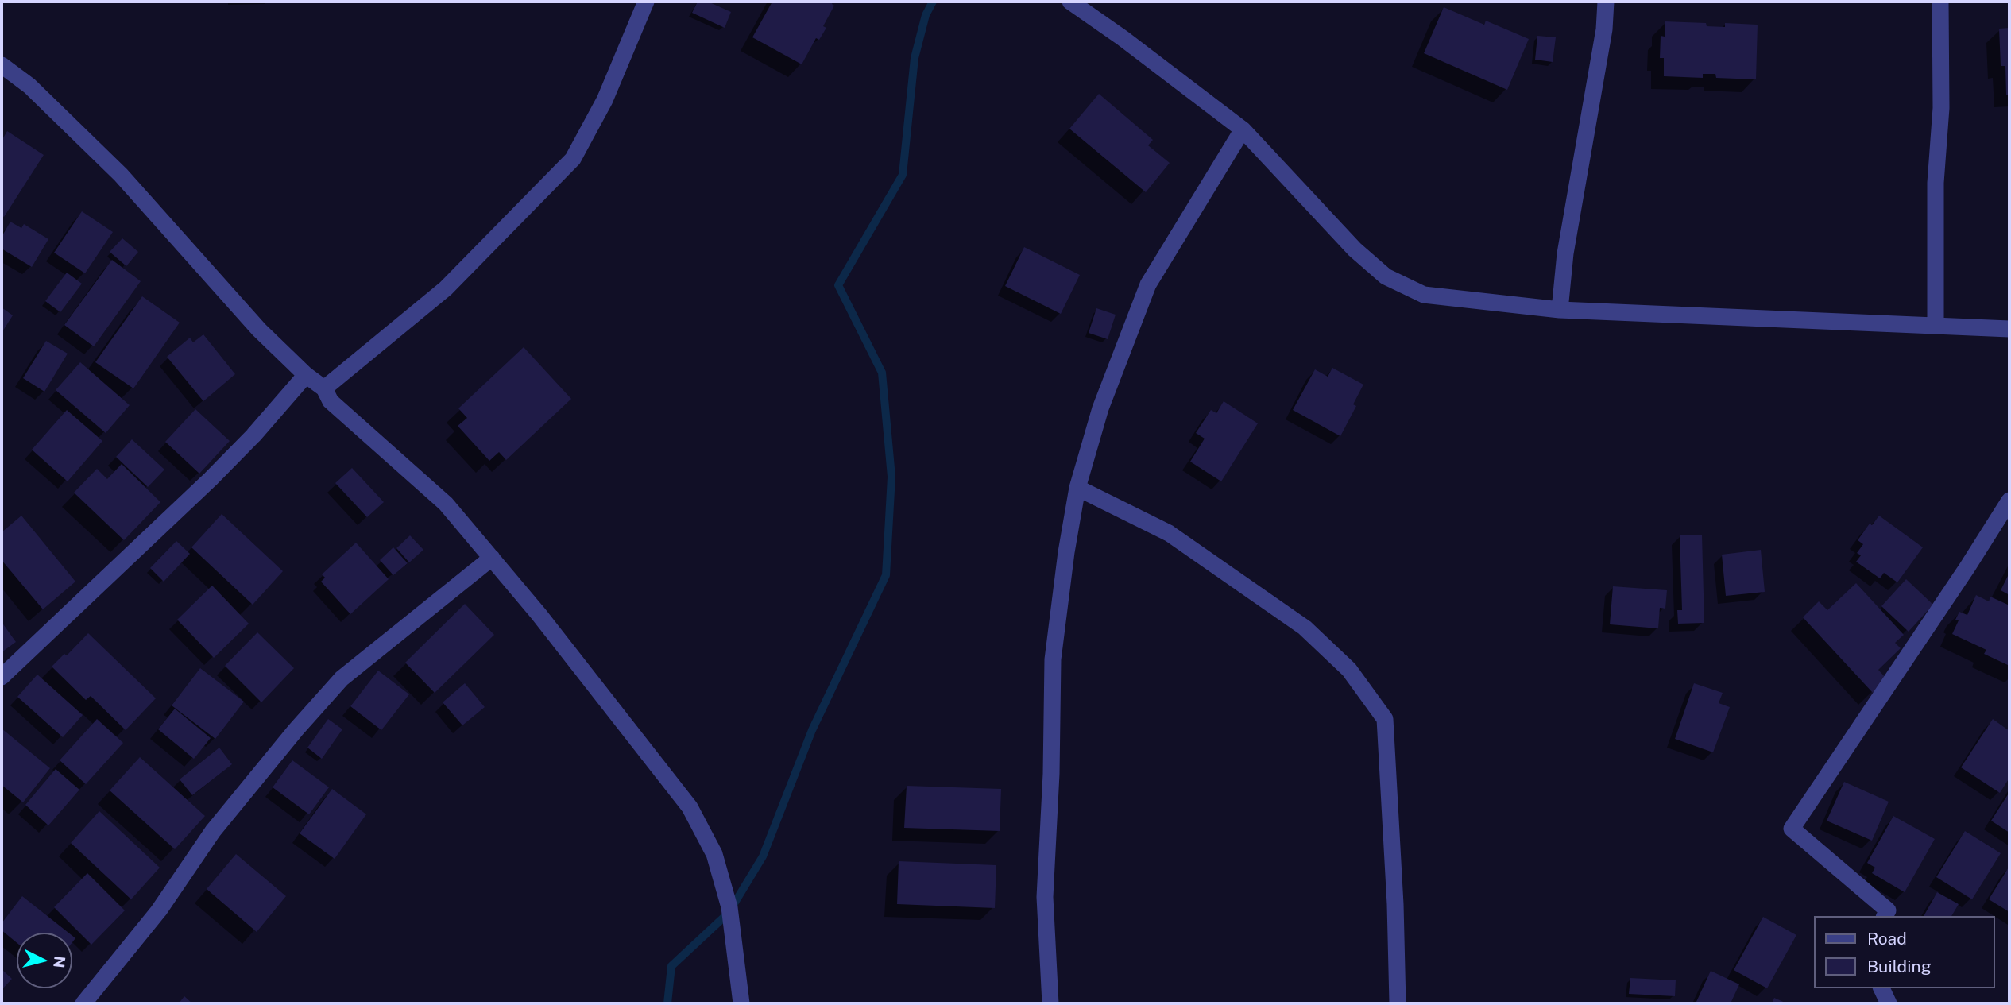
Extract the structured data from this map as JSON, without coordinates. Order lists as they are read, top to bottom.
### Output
{
  "legend": ["Road", "Building"],
  "north": "right"
}
